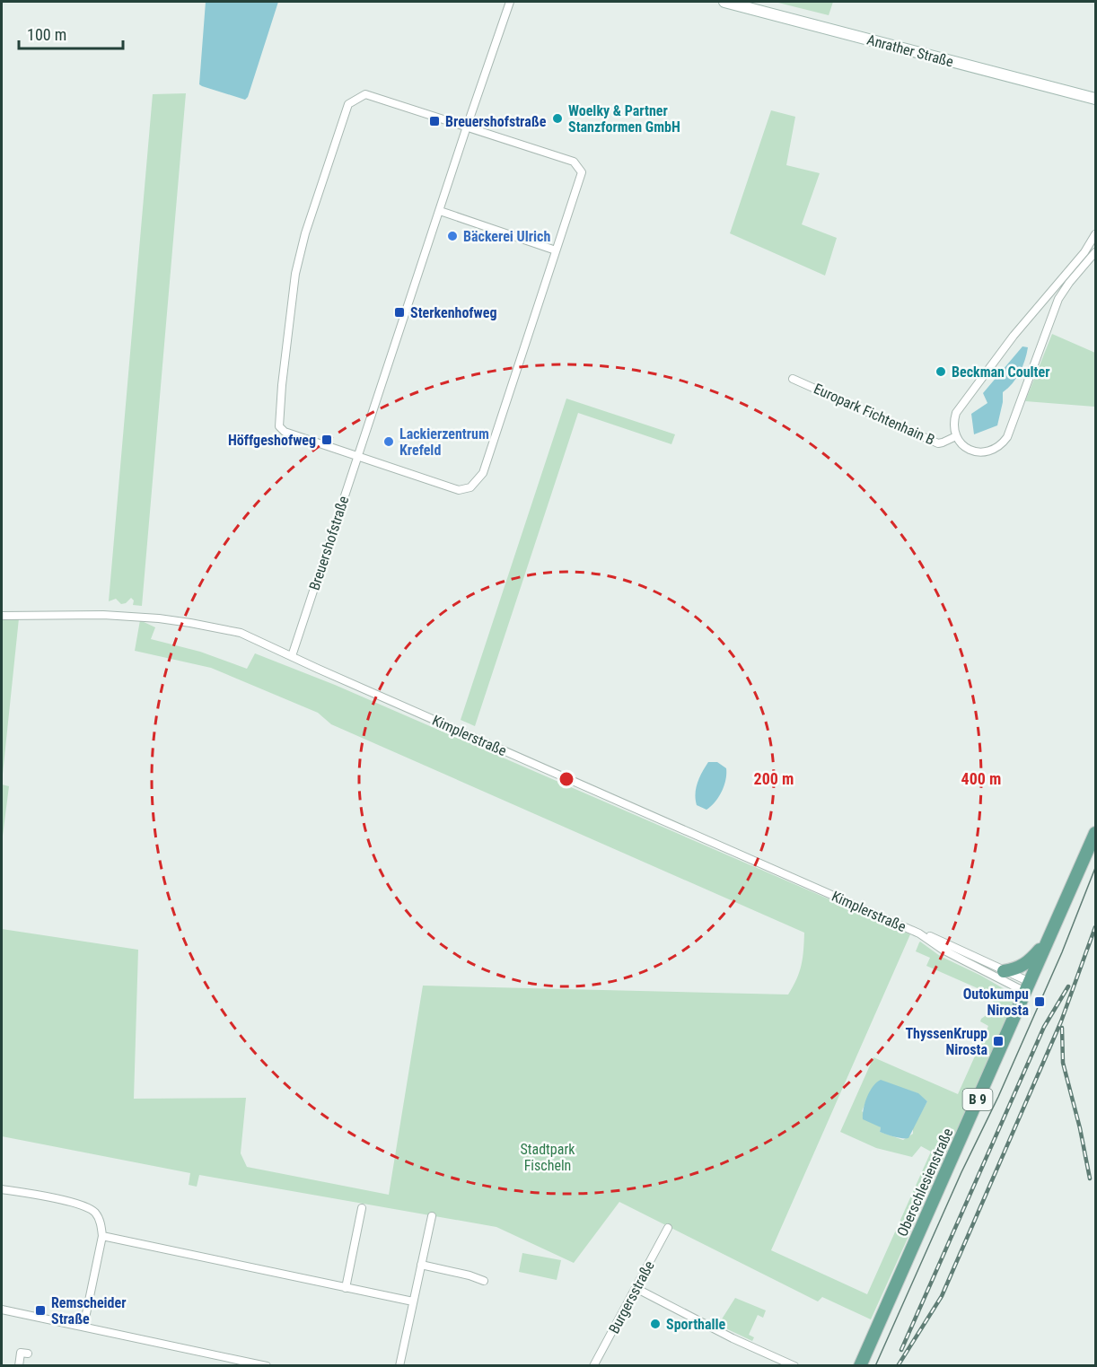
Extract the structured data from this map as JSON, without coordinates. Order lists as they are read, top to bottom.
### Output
{
  "streets": {
    "main road": ["Anrather Straße", "B 9", "Oberschlesienstraße"],
    "street": [
      "Europark Fichtenhain B",
      "Breuershofstraße",
      "Kimplerstraße",
      "Burgersstraße"
    ]
  },
  "crossings": [
    ["Breuershofstraße", "Kimplerstraße"],
    ["Kimplerstraße", "B 9"],
    ["Kimplerstraße", "Oberschlesienstraße"],
    ["B 9", "Oberschlesienstraße"]
  ],
  "parks": ["Stadtpark Fischeln"],
  "places": {
    "other": [
      "Woelky & Partner Stanzformen GmbH",
      "Bäckerei Ulrich",
      "Beckman Coulter",
      "Lackierzentrum Krefeld",
      "Sporthalle"
    ],
    "transit": [
      "Breuershofstraße",
      "Sterkenhofweg",
      "Höffgeshofweg",
      "Outokumpu Nirosta",
      "ThyssenKrupp Nirosta",
      "Remscheider Straße"
    ]
  },
  "scale_bar": "100 m",
  "rings": ["200 m", "400 m"]
}
